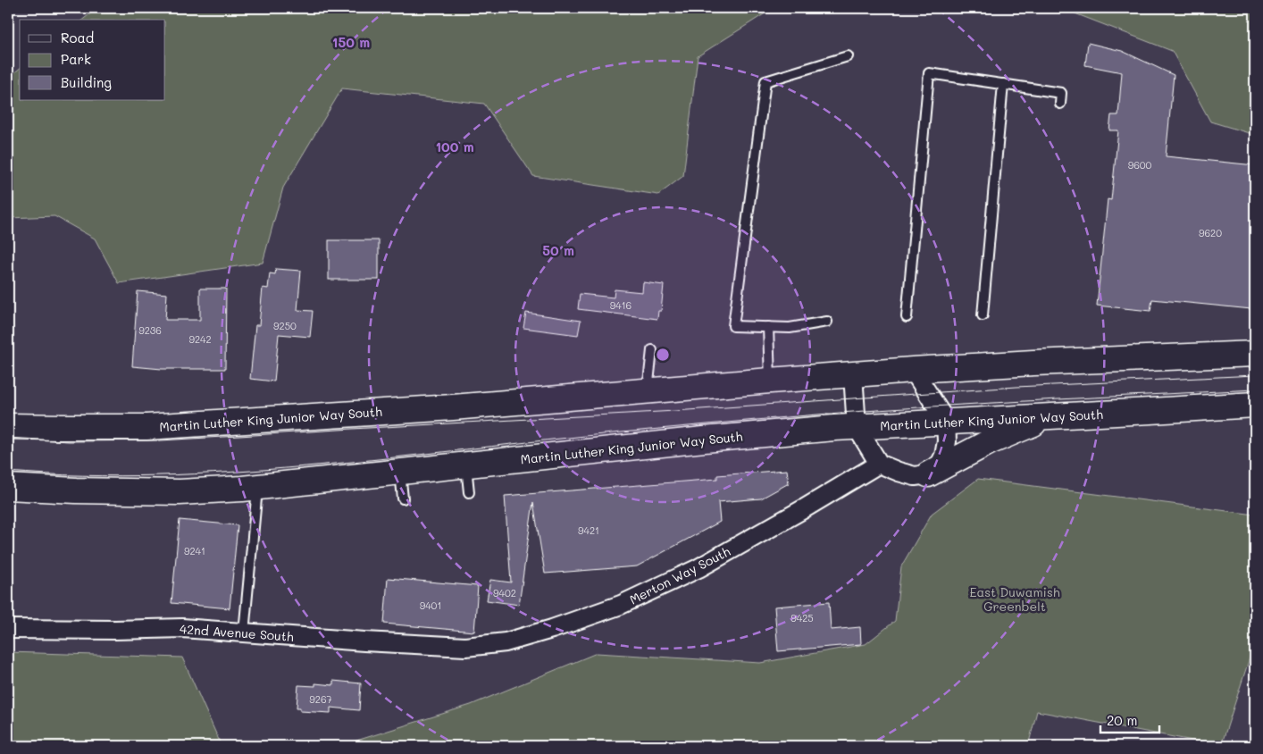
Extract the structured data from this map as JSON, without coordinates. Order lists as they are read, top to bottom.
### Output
{
  "streets": {
    "main road": ["Martin Luther King Junior Way South"],
    "street": ["Merton Way South", "42nd Avenue South"]
  },
  "crossings": [
    ["Merton Way South", "42nd Avenue South"]
  ],
  "parks": ["East Duwamish Greenbelt"],
  "house_numbers": [
    "9600",
    "9620",
    "9416",
    "9250",
    "9236",
    "9242",
    "9421",
    "9241",
    "9402",
    "9401",
    "9425",
    "9267"
  ],
  "legend": ["Road", "Park", "Building"],
  "scale_bar": "20 m",
  "rings": ["150 m", "100 m", "50 m"]
}
